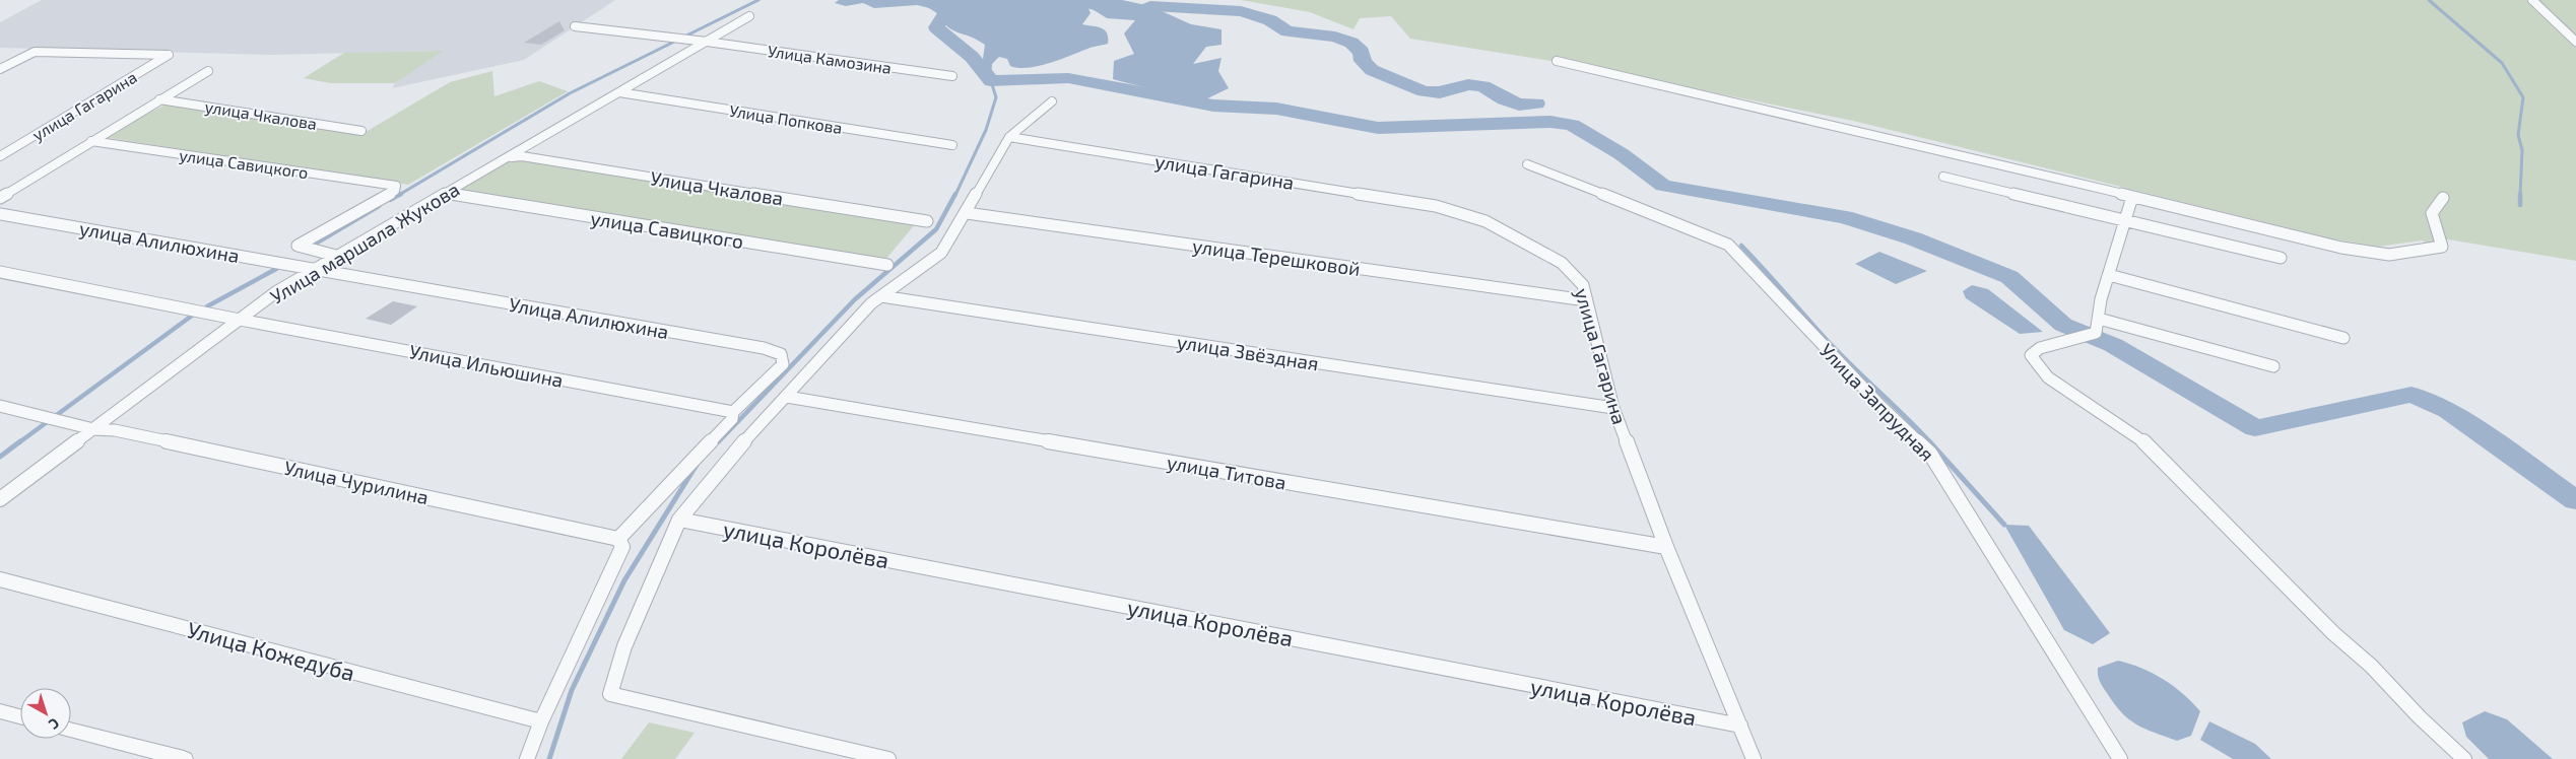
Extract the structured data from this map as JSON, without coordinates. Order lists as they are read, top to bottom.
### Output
{
  "streets": {
    "street": [
      "Улица Камозина",
      "улица Гагарина",
      "улица Чкалова",
      "Улица Попкова",
      "улица Савицкого",
      "Улица Чкалова",
      "улица Алилюхина",
      "Улица маршала Жукова",
      "улица Терешковой",
      "Улица Алилюхина",
      "улица Звёздная",
      "Улица Ильюшина",
      "Улица Запрудная",
      "улица Титова",
      "Улица Чурилина",
      "улица Королёва",
      "Улица Кожедуба"
    ]
  },
  "crossings": [
    ["Улица Камозина", "Улица маршала Жукова"],
    ["улица Гагарина", "улица Терешковой"],
    ["улица Гагарина", "улица Звёздная"],
    ["улица Гагарина", "улица Титова"],
    ["улица Гагарина", "улица Королёва"],
    ["Улица Попкова", "Улица маршала Жукова"],
    ["улица Савицкого", "Улица маршала Жукова"],
    ["Улица Чкалова", "Улица маршала Жукова"],
    ["улица Алилюхина", "Улица маршала Жукова"],
    ["улица Алилюхина", "Улица Алилюхина"],
    ["Улица маршала Жукова", "Улица Алилюхина"],
    ["Улица маршала Жукова", "Улица Ильюшина"],
    ["Улица маршала Жукова", "Улица Чурилина"],
    ["Улица Алилюхина", "Улица Ильюшина"]
  ],
  "north": "bottom right"
}
